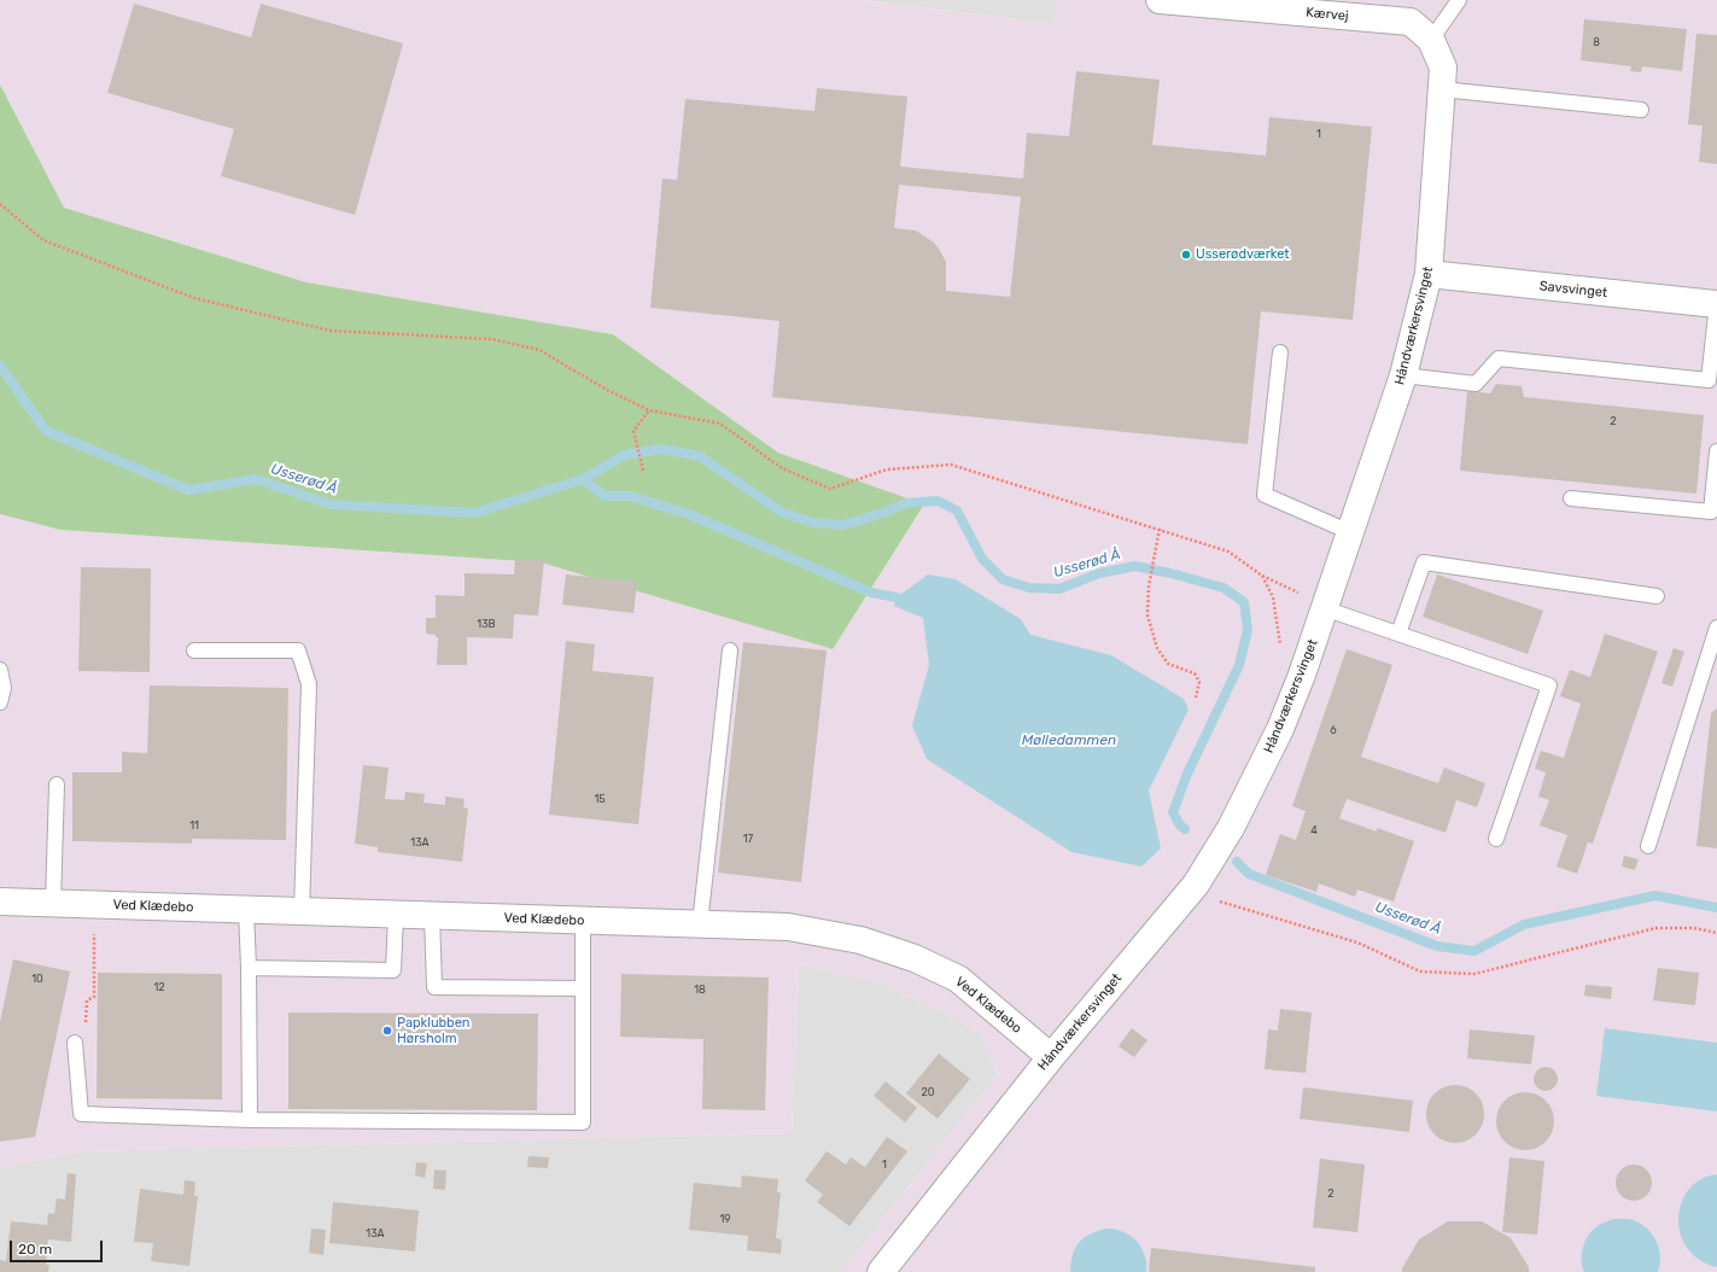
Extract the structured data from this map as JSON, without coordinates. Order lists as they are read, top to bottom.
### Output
{
  "streets": {
    "street": [
      "Kærvej",
      "Savsvinget",
      "Håndværkersvinget",
      "Ved Klædebo"
    ]
  },
  "crossings": [
    ["Kærvej", "Håndværkersvinget"],
    ["Savsvinget", "Håndværkersvinget"],
    ["Håndværkersvinget", "Ved Klædebo"]
  ],
  "water": ["Usserød Å", "Mølledammen"],
  "places": ["Usserødværket", "Papklubben Hørsholm"],
  "house_numbers": [
    "8",
    "1",
    "2",
    "13B",
    "6",
    "15",
    "11",
    "4",
    "17",
    "13A",
    "10",
    "12",
    "18",
    "20",
    "1",
    "2",
    "19",
    "13A"
  ],
  "scale_bar": "20 m"
}
